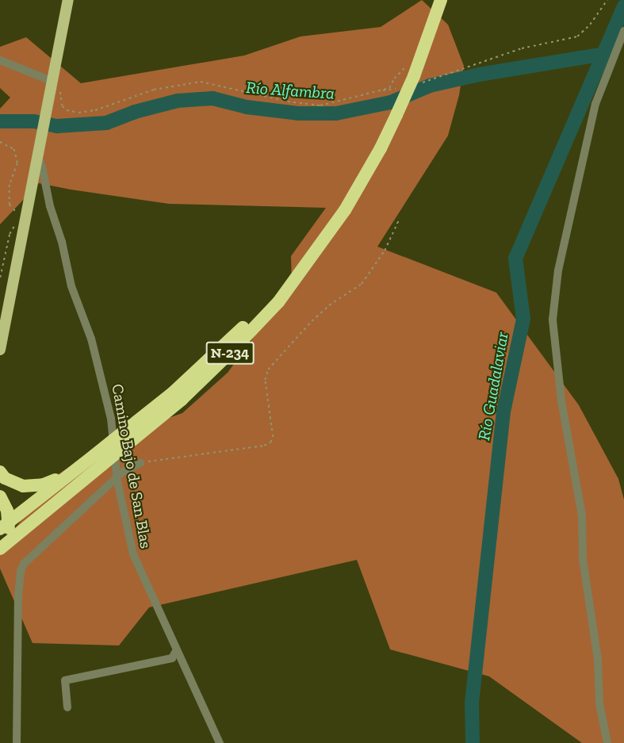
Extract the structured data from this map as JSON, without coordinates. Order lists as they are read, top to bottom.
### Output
{
  "streets": {
    "highway": ["N-234"],
    "street": ["Camino Bajo de San Blas"]
  },
  "water": ["Río Alfambra", "Río Guadalaviar"]
}
